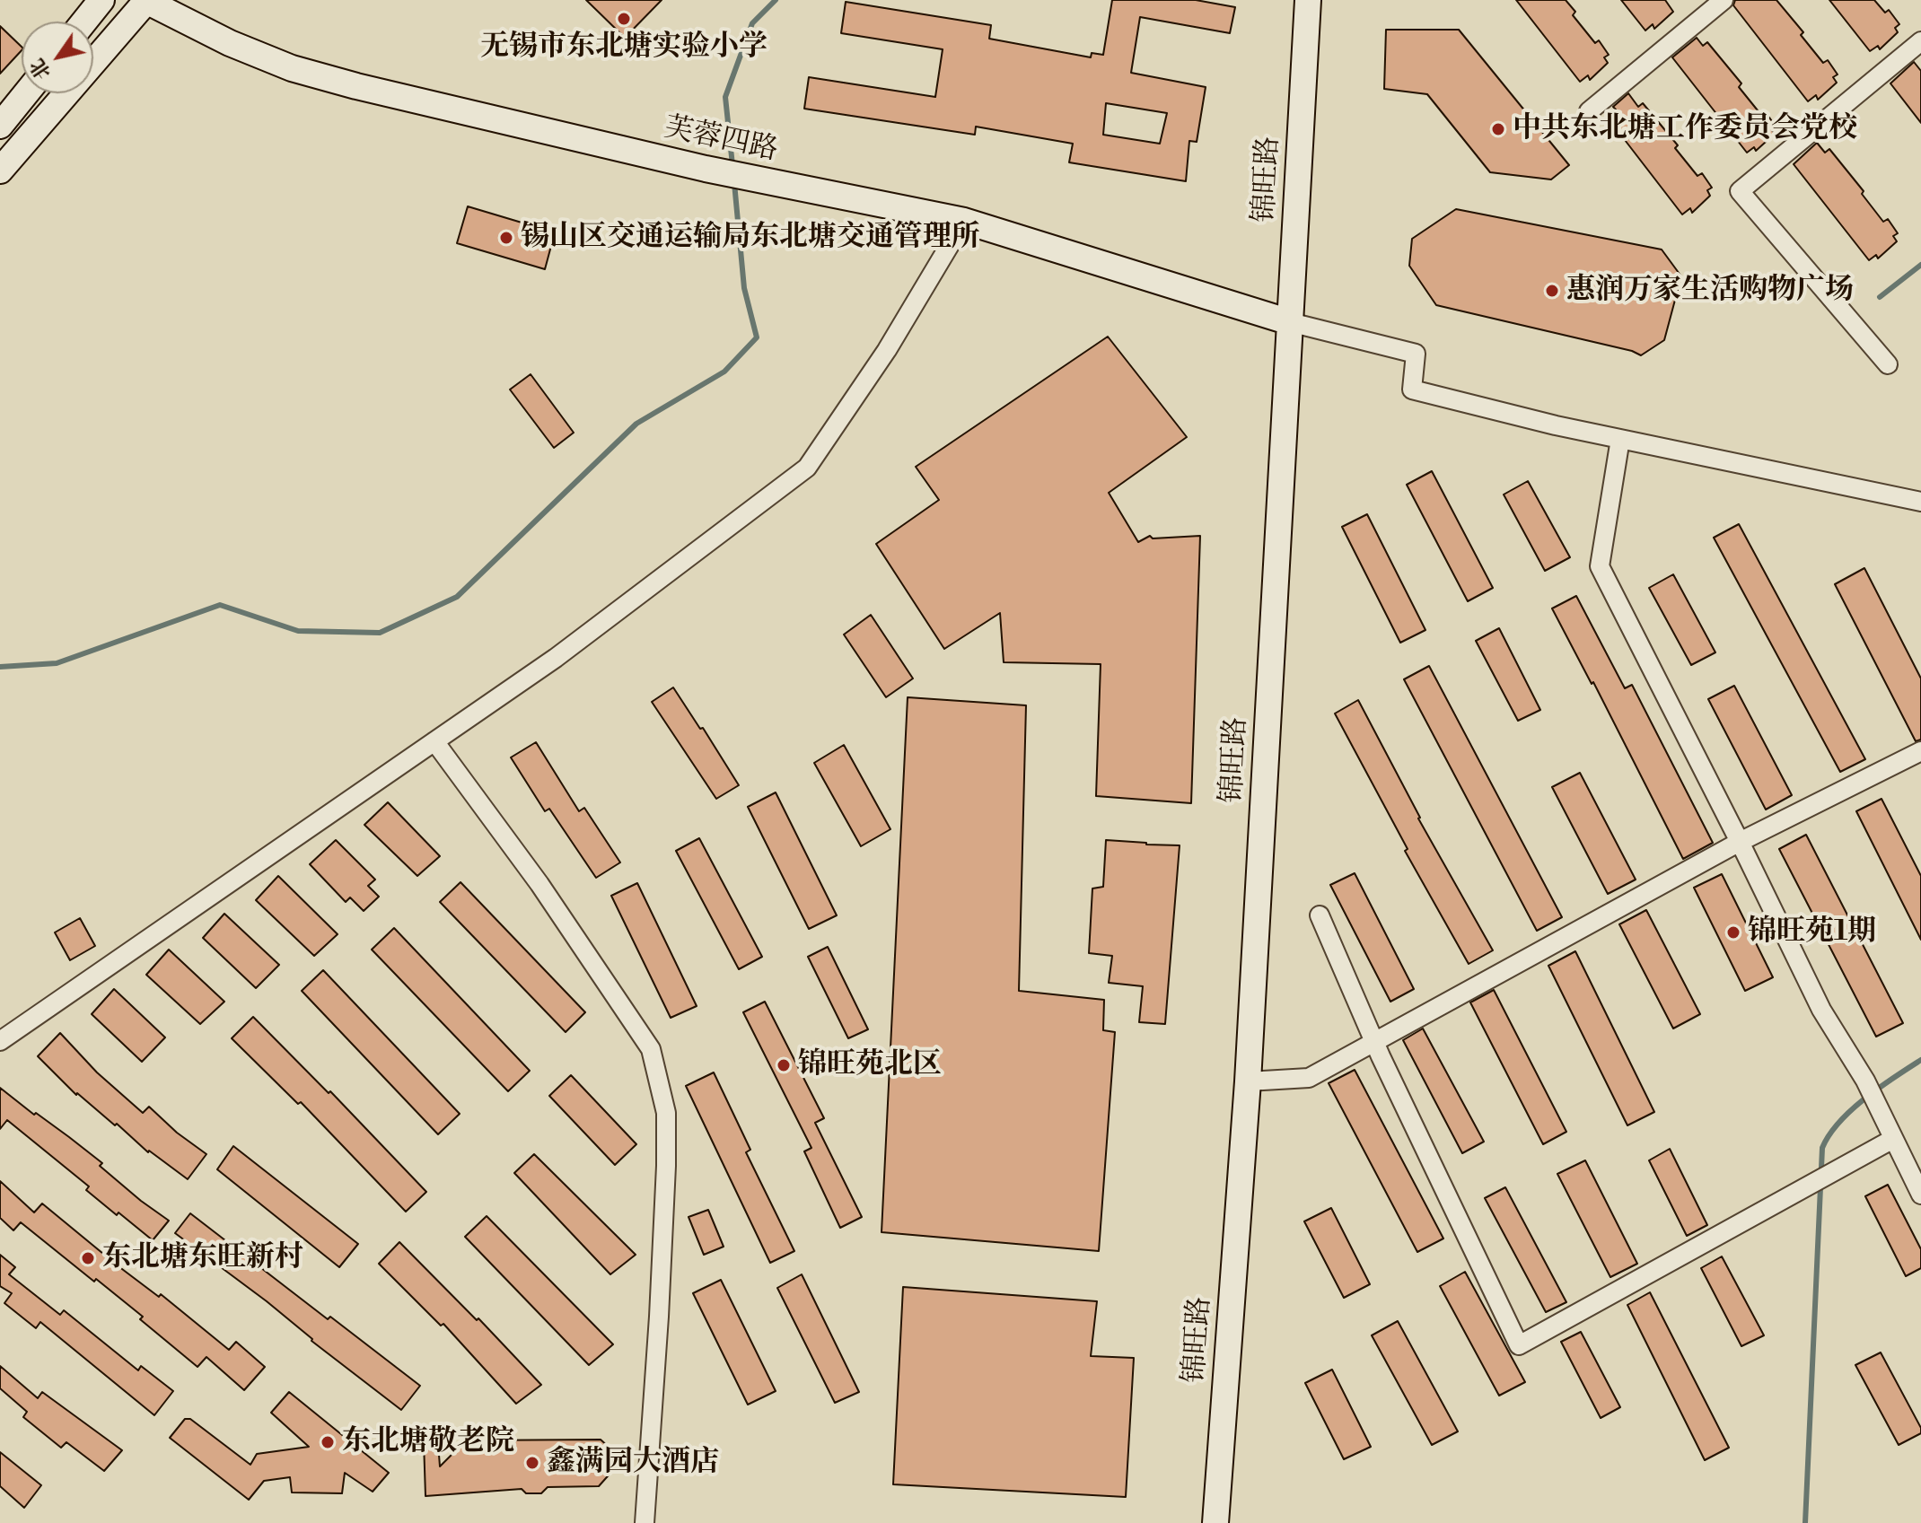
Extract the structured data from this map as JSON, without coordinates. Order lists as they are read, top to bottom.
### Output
{
  "streets": {
    "street": ["芙蓉四路", "锦旺路"]
  },
  "crossings": [
    ["芙蓉四路", "锦旺路"]
  ],
  "places": [
    "无锡市东北塘实验小学",
    "中共东北塘工作委员会党校",
    "锡山区交通运输局东北塘交通管理所",
    "惠润万家生活购物广场",
    "锦旺苑1期",
    "锦旺苑北区",
    "东北塘东旺新村",
    "东北塘敬老院",
    "鑫满园大酒店"
  ],
  "north": "bottom left"
}
